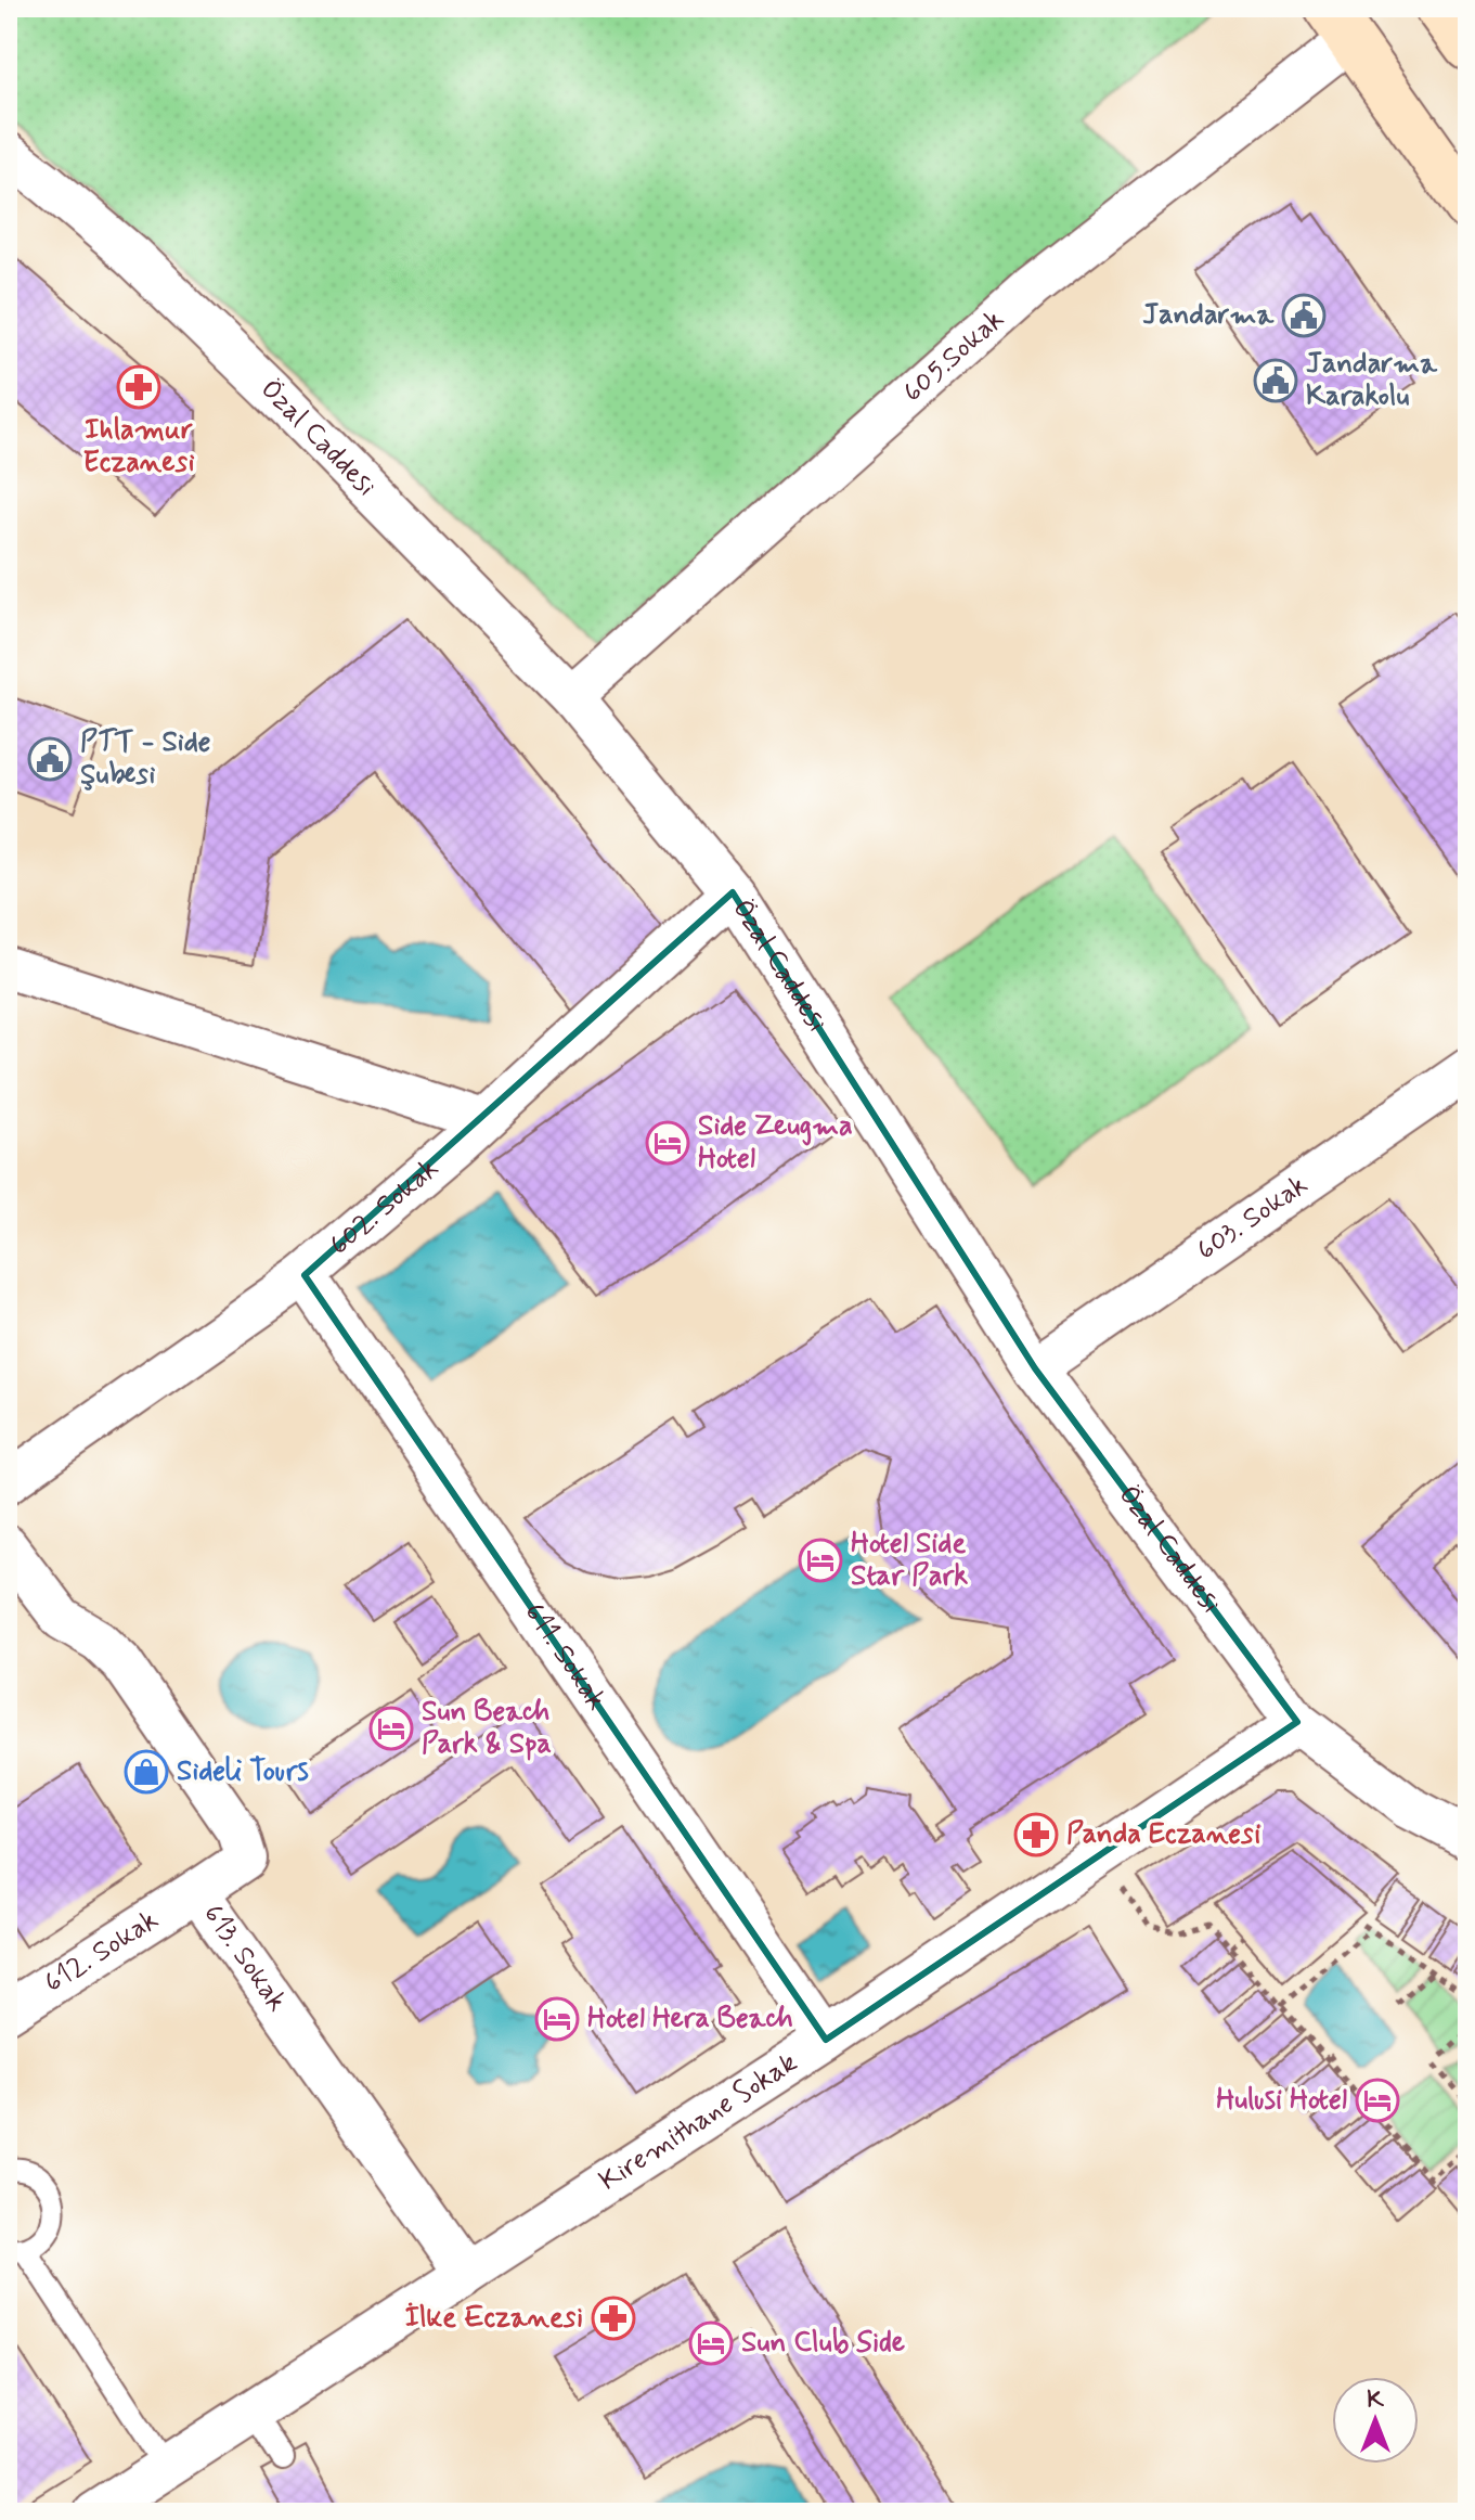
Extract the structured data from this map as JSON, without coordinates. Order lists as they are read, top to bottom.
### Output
{
  "streets": {
    "street": [
      "605.Sokak",
      "Özal Caddesi",
      "602. Sokak",
      "603. Sokak",
      "611. Sokak",
      "612. Sokak",
      "613. Sokak",
      "Kiremithane Sokak"
    ]
  },
  "crossings": [
    ["605.Sokak", "Özal Caddesi"],
    ["Özal Caddesi", "602. Sokak"],
    ["Özal Caddesi", "603. Sokak"],
    ["Özal Caddesi", "Kiremithane Sokak"],
    ["602. Sokak", "611. Sokak"],
    ["611. Sokak", "Kiremithane Sokak"],
    ["612. Sokak", "613. Sokak"],
    ["613. Sokak", "Kiremithane Sokak"]
  ],
  "places": {
    "public building": ["Jandarma", "Jandarma Karakolu", "PTT - Side Şubesi"],
    "pharmacy": ["Ihlamur Eczanesi", "Panda Eczanesi", "İlke Eczanesi"],
    "hotel": [
      "Side Zeugma Hotel",
      "Hotel Side Star Park",
      "Sun Beach Park & Spa",
      "Hotel Hera Beach",
      "Hulusi Hotel",
      "Sun Club Side"
    ],
    "shop": ["Sideli Tours"]
  },
  "north": "top"
}
